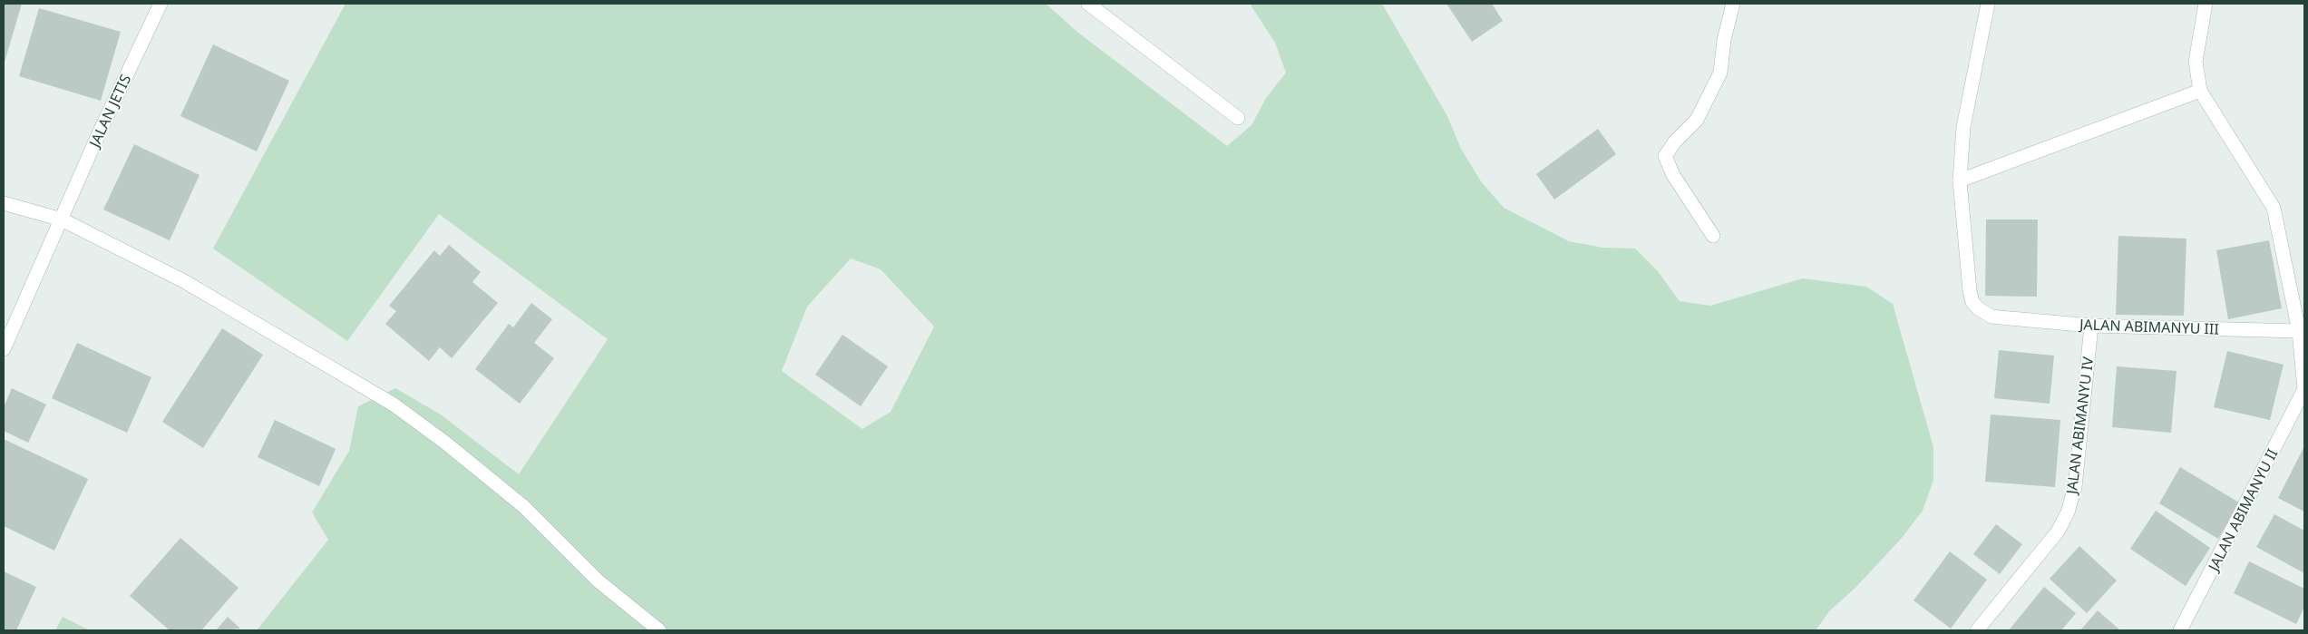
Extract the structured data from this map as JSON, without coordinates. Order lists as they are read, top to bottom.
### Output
{
  "streets": {
    "street": [
      "JALAN JETIS",
      "JALAN ABIMANYU III",
      "JALAN ABIMANYU IV",
      "JALAN ABIMANYU II"
    ]
  },
  "crossings": [
    ["JALAN ABIMANYU III", "JALAN ABIMANYU IV"]
  ]
}
